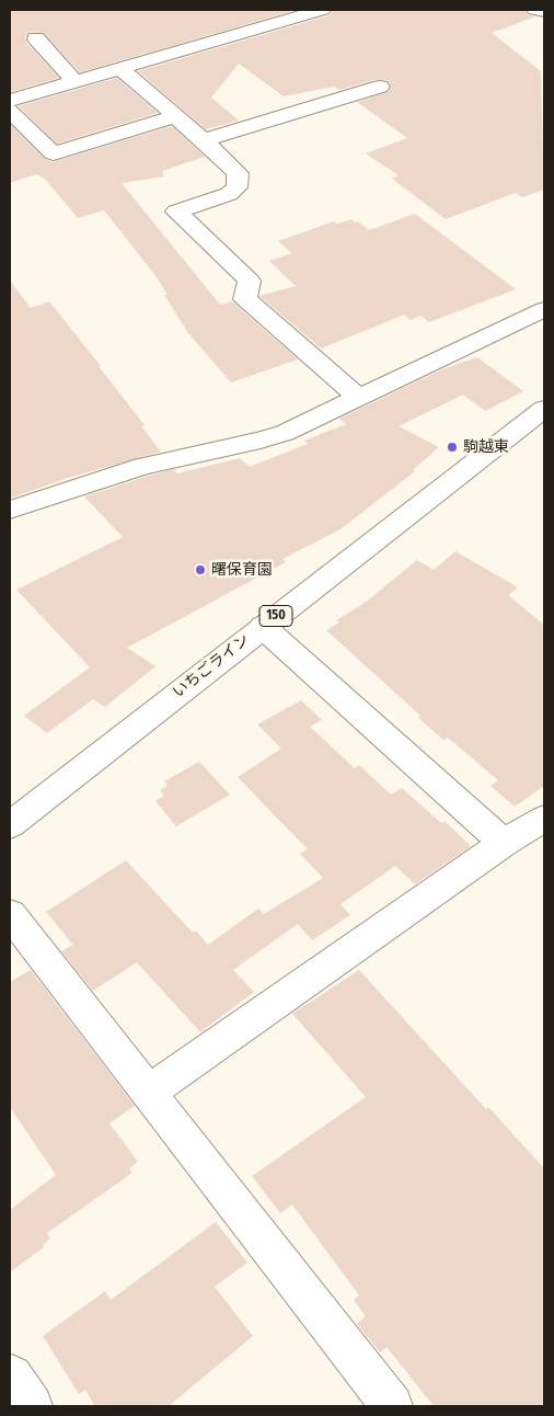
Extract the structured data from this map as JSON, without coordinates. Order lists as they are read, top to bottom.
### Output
{
  "streets": {
    "main road": ["150", "いちごライン"]
  },
  "places": ["駒越東", "曙保育園"]
}
